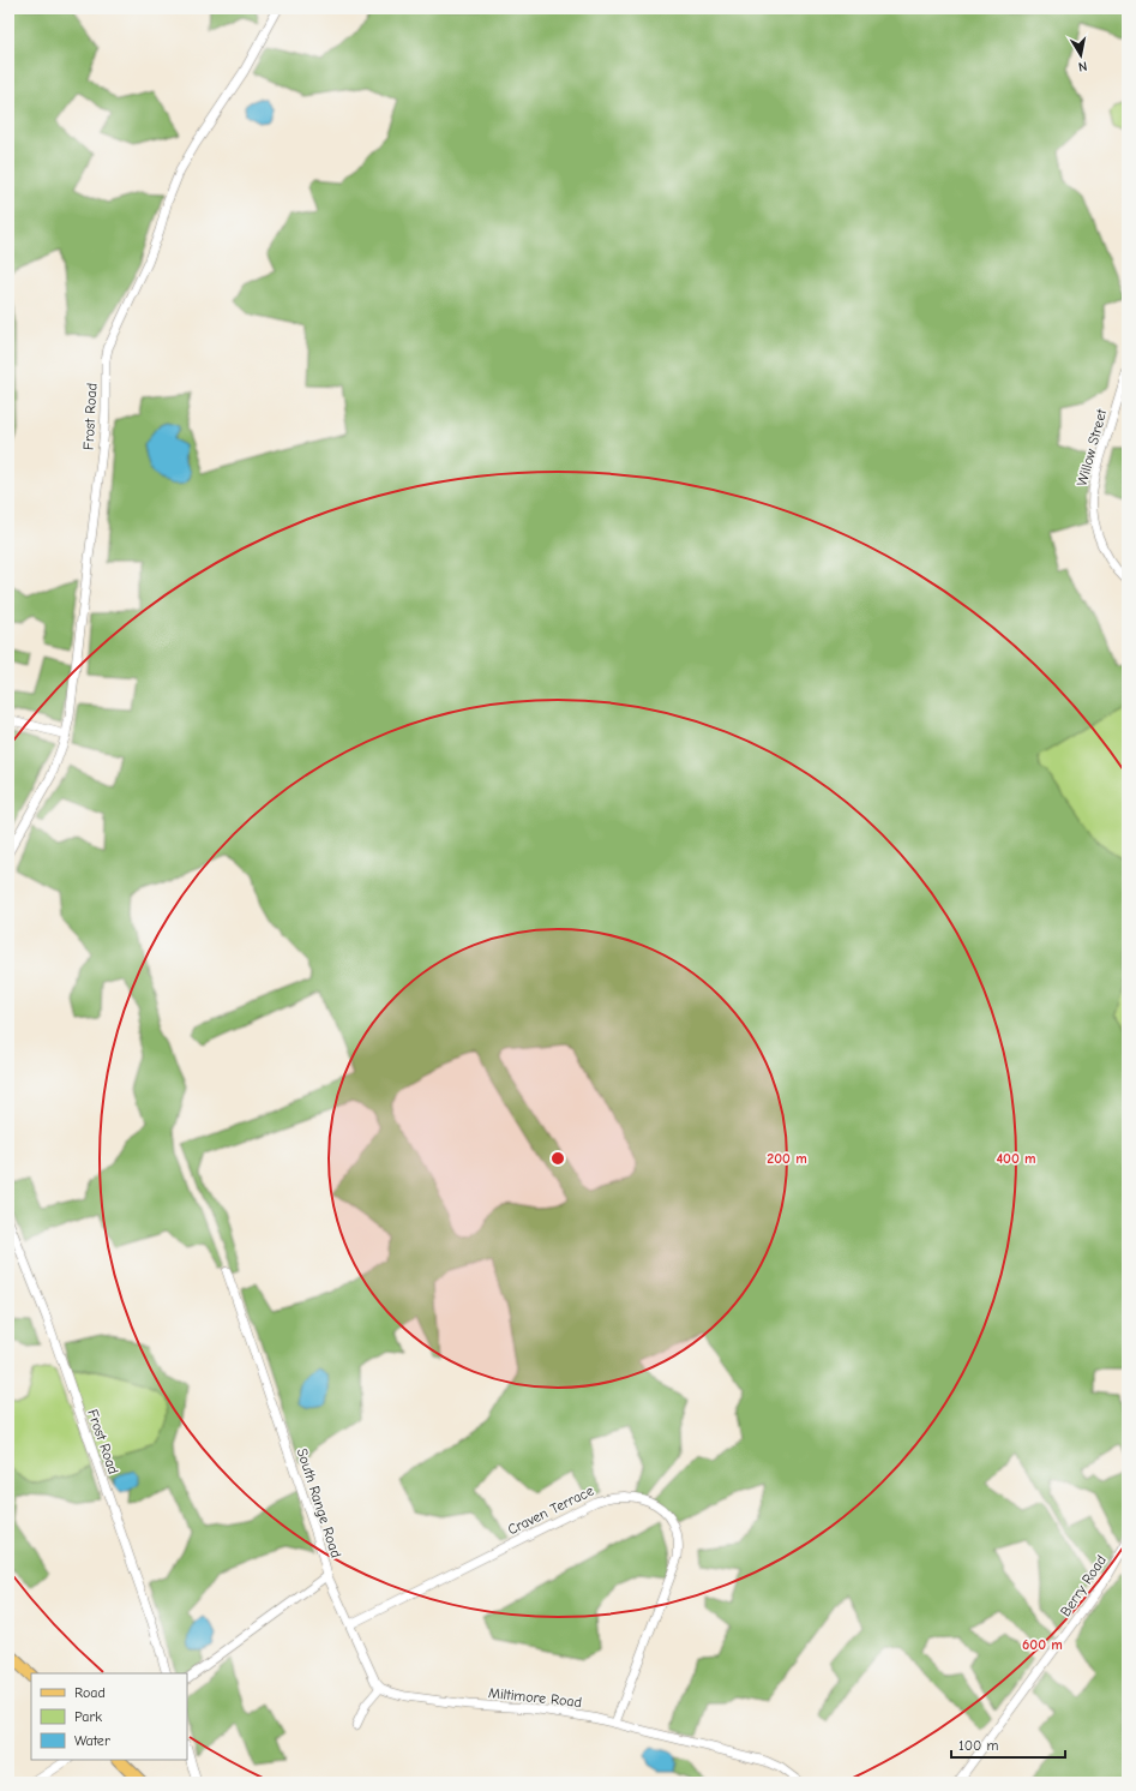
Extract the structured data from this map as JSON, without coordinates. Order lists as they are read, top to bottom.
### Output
{
  "streets": {
    "street": [
      "Frost Road",
      "Willow Street",
      "South Range Road",
      "Craven Terrace",
      "Berry Road",
      "Miltimore Road"
    ]
  },
  "crossings": [
    ["Craven Terrace", "Miltimore Road"]
  ],
  "legend": ["Road", "Park", "Water"],
  "scale_bar": "100 m",
  "north": "bottom",
  "rings": ["200 m", "400 m", "600 m"]
}
